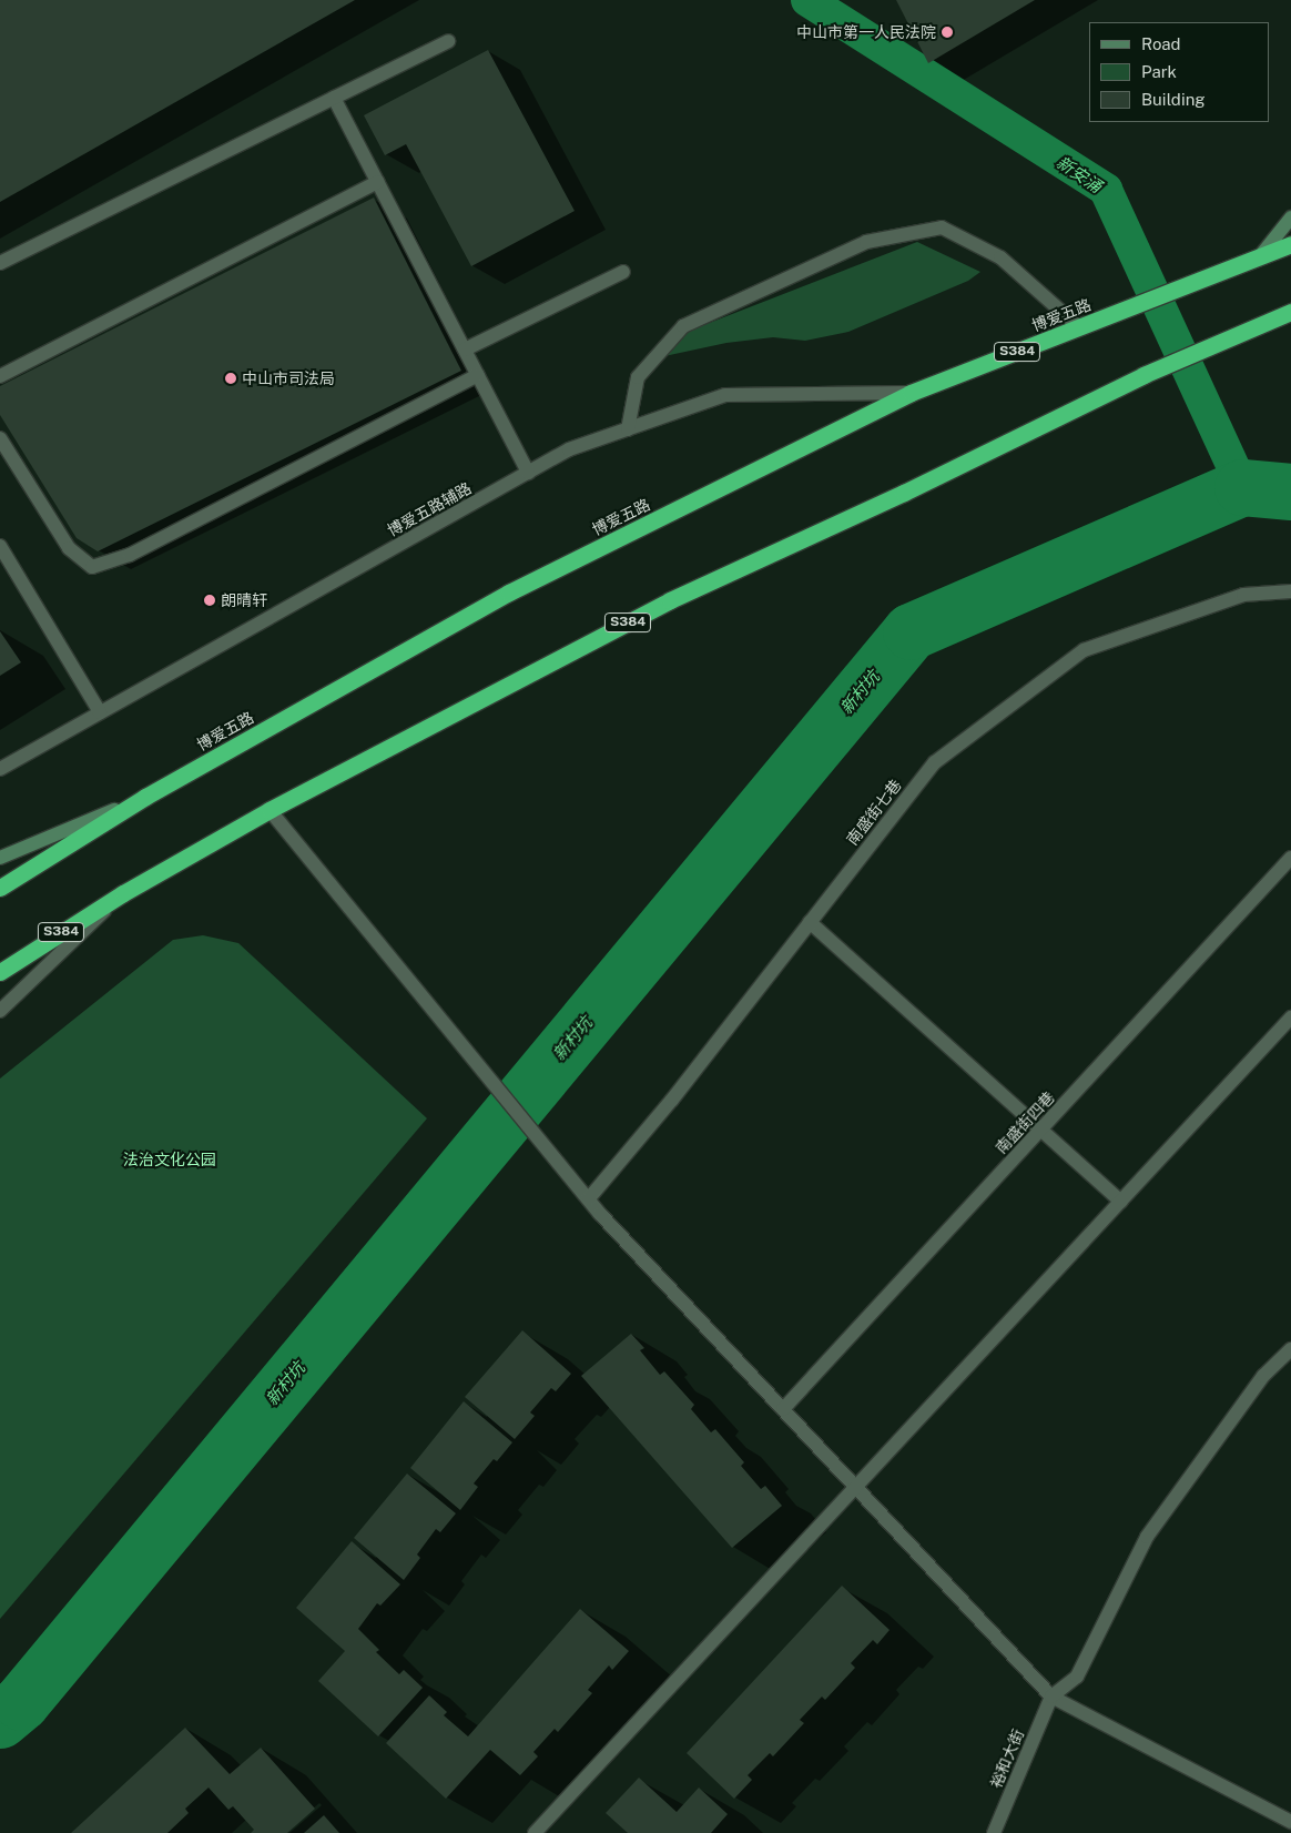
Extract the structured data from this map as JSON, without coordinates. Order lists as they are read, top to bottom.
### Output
{
  "streets": {
    "highway": ["博爱五路", "S384"],
    "street": [
      "博爱五路辅路",
      "南盛街七巷",
      "南盛街四巷",
      "裕和大街"
    ]
  },
  "crossings": [
    ["博爱五路", "博爱五路辅路"]
  ],
  "water": ["新安涌", "新村坑"],
  "parks": ["法治文化公园"],
  "places": ["中山市第一人民法院", "中山市司法局", "朗晴轩"],
  "legend": ["Road", "Park", "Building"]
}
